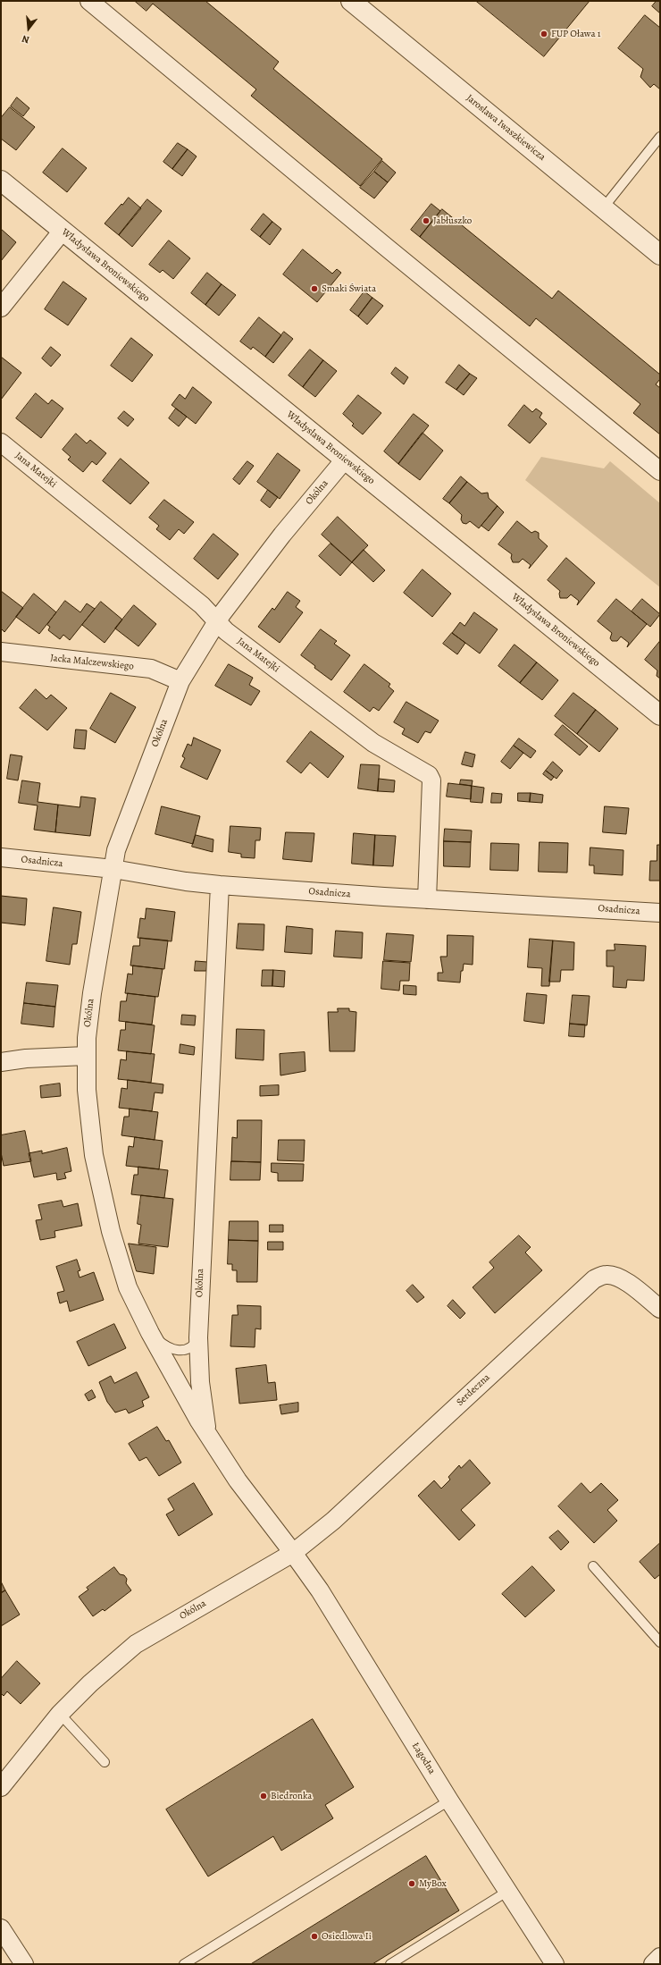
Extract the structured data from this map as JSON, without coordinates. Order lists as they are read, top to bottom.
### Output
{
  "streets": {
    "street": [
      "Jarosława Iwaszkiewicza",
      "Władysława Broniewskiego",
      "Jana Matejki",
      "Okólna",
      "Jacka Malczewskiego",
      "Osadnicza",
      "Serdeczna",
      "Łagodna"
    ]
  },
  "crossings": [
    ["Władysława Broniewskiego", "Okólna"],
    ["Jana Matejki", "Okólna"],
    ["Jana Matejki", "Osadnicza"],
    ["Okólna", "Jacka Malczewskiego"],
    ["Okólna", "Osadnicza"],
    ["Okólna", "Serdeczna"],
    ["Okólna", "Łagodna"],
    ["Serdeczna", "Łagodna"]
  ],
  "places": [
    "FUP Oława 1",
    "Jabłuszko",
    "Smaki Świata",
    "Biedronka",
    "MyBox",
    "Osiedlowa Ii"
  ],
  "north": "bottom"
}
